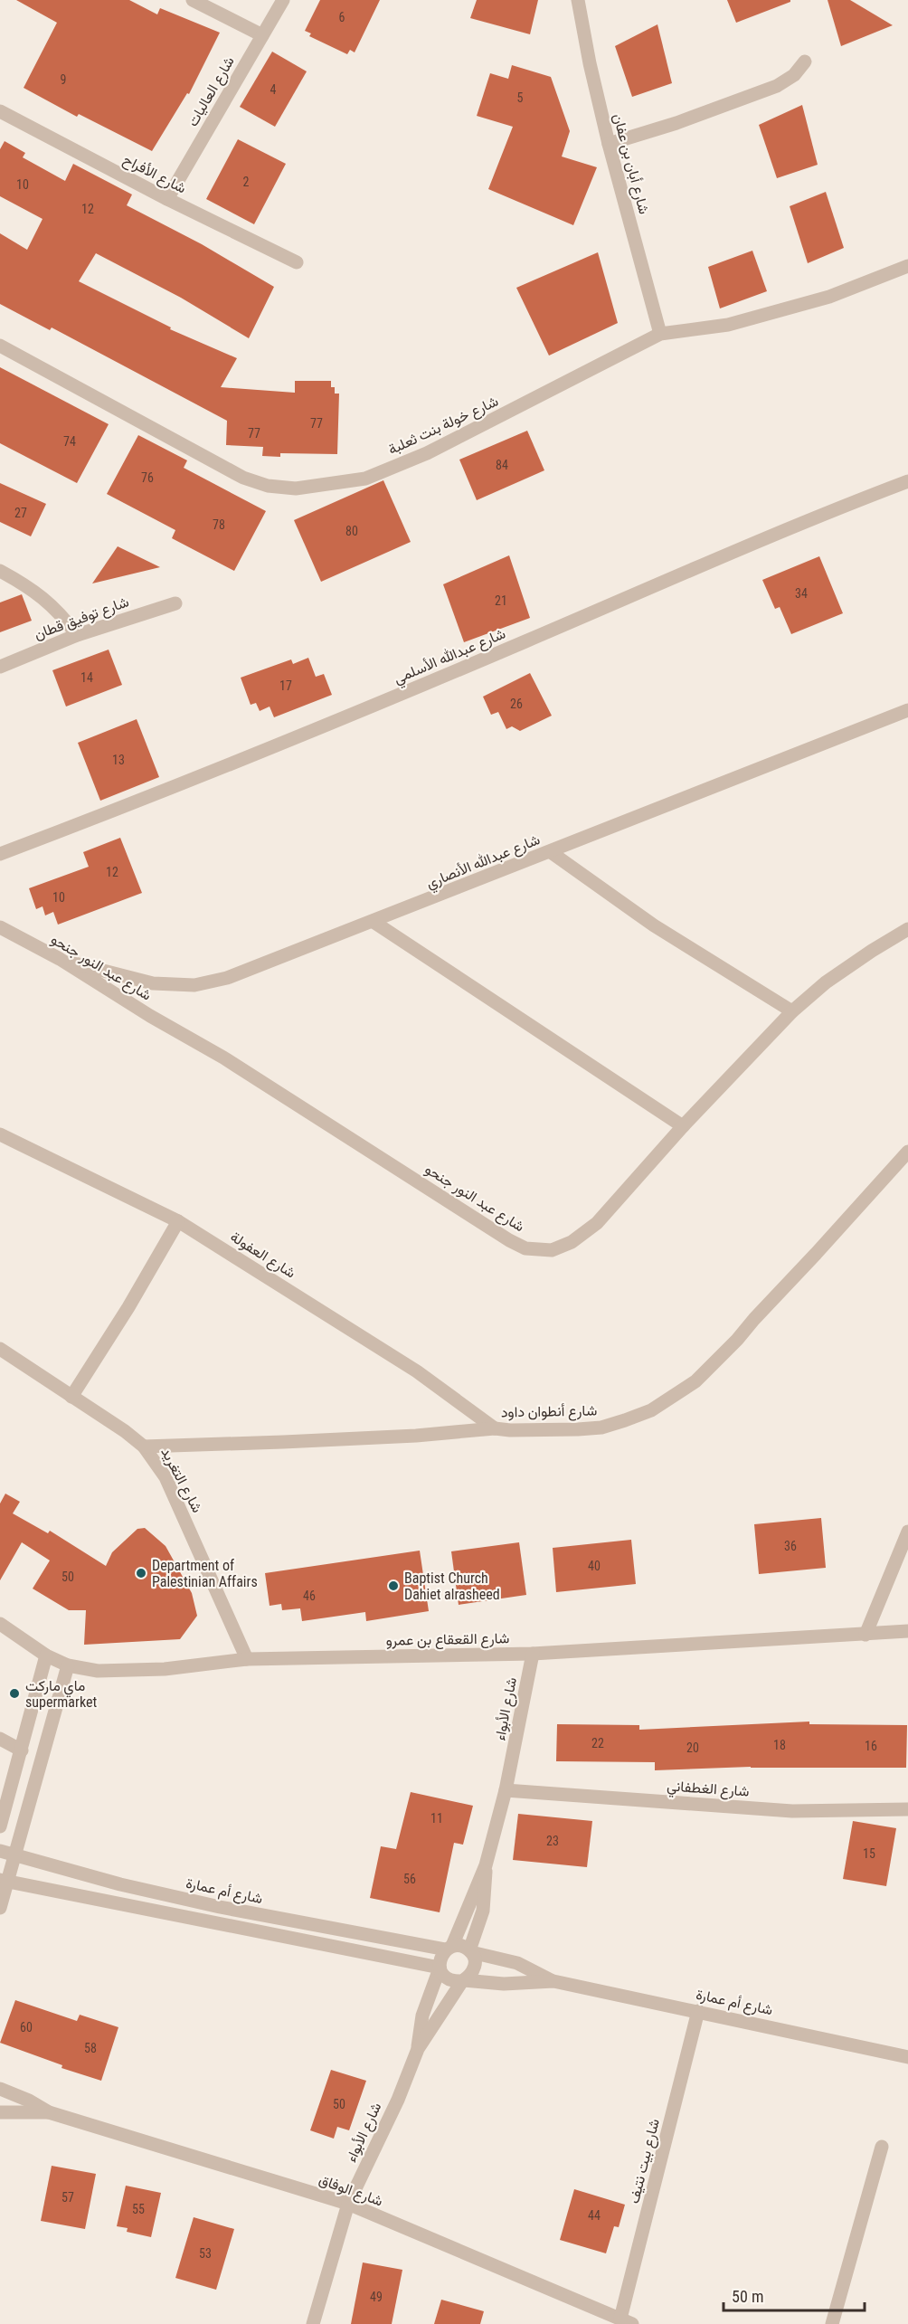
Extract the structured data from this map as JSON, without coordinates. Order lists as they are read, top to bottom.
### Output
{
  "streets": {
    "street": [
      "شارع العاليات",
      "شارع أبان بن عفان",
      "شارع الأفراح",
      "شارع خولة بنت ثعلبة",
      "شارع توفيق قطان",
      "شارع عبدالله الأسلمي",
      "شارع عبدالله الأنصاري",
      "شارع عبد النور جنحو",
      "شارع العفولة",
      "شارع أنطوان داود",
      "شارع التغريد",
      "شارع القعقاع بن عمرو",
      "شارع الأبواء",
      "شارع الغطفاني",
      "شارع أم عمارة",
      "شارع بيت نتيف",
      "شارع الوفاق"
    ]
  },
  "crossings": [
    ["شارع العاليات", "شارع الأفراح"],
    ["شارع أبان بن عفان", "شارع خولة بنت ثعلبة"],
    ["شارع عبدالله الأنصاري", "شارع عبد النور جنحو"],
    ["شارع العفولة", "شارع أنطوان داود"],
    ["شارع أنطوان داود", "شارع التغريد"],
    ["شارع التغريد", "شارع القعقاع بن عمرو"],
    ["شارع القعقاع بن عمرو", "شارع الأبواء"],
    ["شارع الأبواء", "شارع الغطفاني"],
    ["شارع الأبواء", "شارع أم عمارة"],
    ["شارع الأبواء", "شارع الوفاق"],
    ["شارع أم عمارة", "شارع بيت نتيف"],
    ["شارع بيت نتيف", "شارع الوفاق"]
  ],
  "places": ["Department of Palestinian Affairs", "Baptist Church Dahiet alrasheed", "ماي ماركت supermarket"],
  "house_numbers": [
    "6",
    "9",
    "4",
    "5",
    "2",
    "10",
    "12",
    "77",
    "77",
    "74",
    "84",
    "76",
    "27",
    "78",
    "80",
    "34",
    "21",
    "14",
    "17",
    "26",
    "13",
    "12",
    "10",
    "36",
    "40",
    "50",
    "46",
    "22",
    "18",
    "16",
    "20",
    "11",
    "23",
    "15",
    "56",
    "60",
    "58",
    "50",
    "57",
    "55",
    "44",
    "53",
    "49"
  ],
  "scale_bar": "50 m"
}
